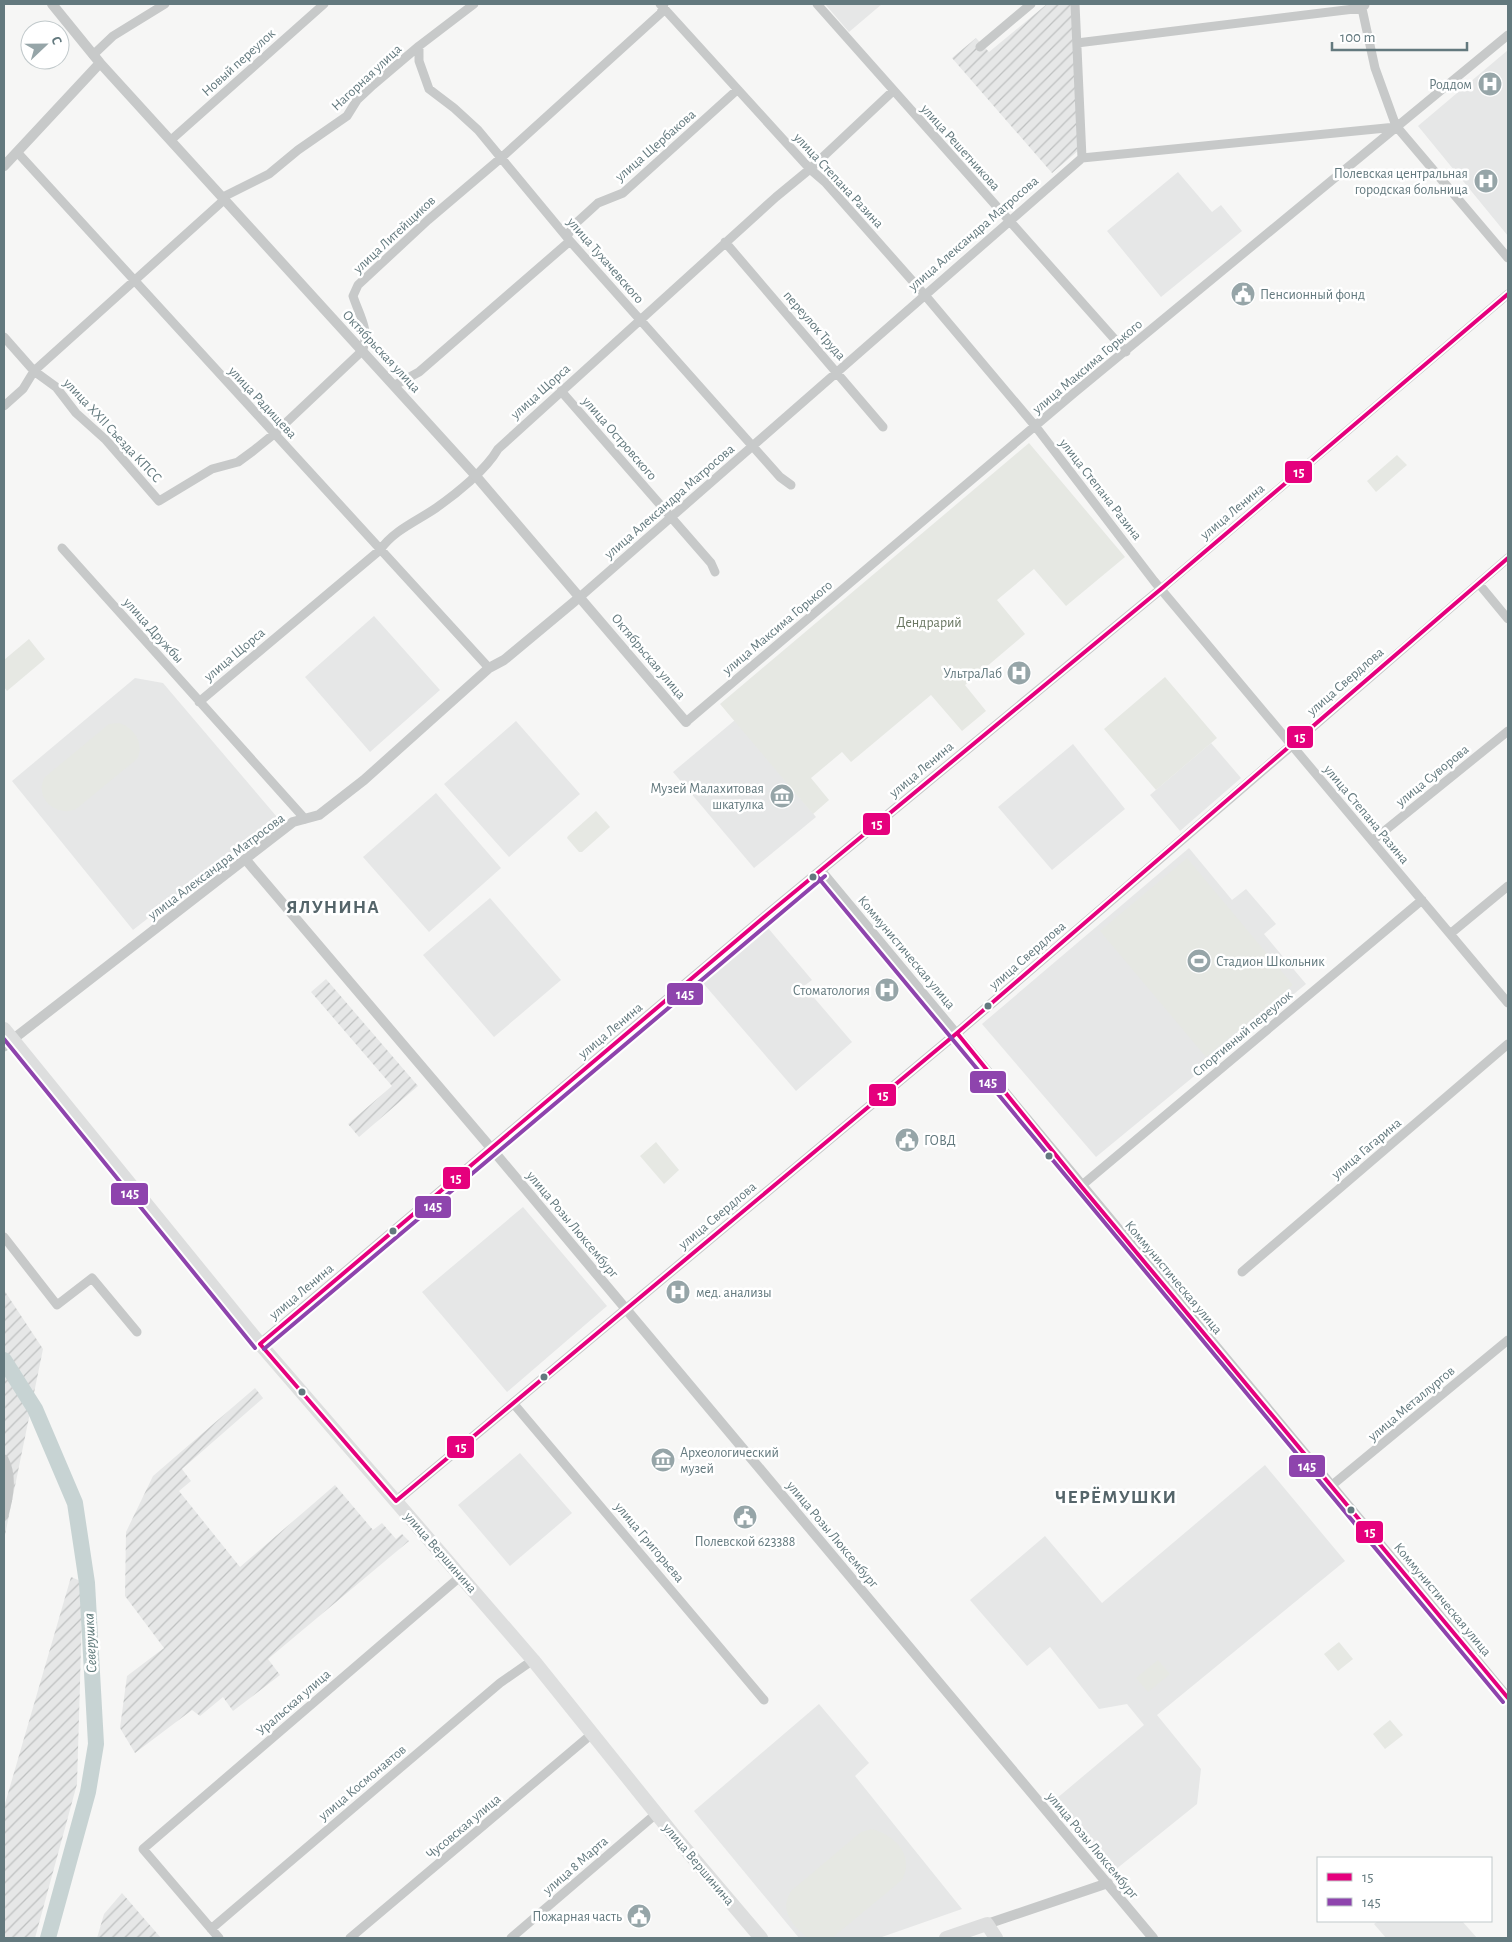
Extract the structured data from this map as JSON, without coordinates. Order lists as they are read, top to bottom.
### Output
{
  "streets": {
    "main road": ["улица Вершинина"],
    "street": [
      "Новый переулок",
      "Нагорная улица",
      "улица Щербакова",
      "улица Решетникова",
      "улица Степана Разина",
      "улица Александра Матросова",
      "улица Литейщиков",
      "улица Тухачевского",
      "переулок Труда",
      "Октябрьская улица",
      "улица Максима Горького",
      "улица Щорса",
      "улица Радищева",
      "улица XXII Съезда КПСС",
      "улица Островского",
      "улица Ленина",
      "улица Дружбы",
      "улица Свердлова",
      "улица Суворова",
      "Коммунистическая улица",
      "Спортивный переулок",
      "улица Гагарина",
      "улица Розы Люксембург",
      "улица Металлургов",
      "улица Григорьева",
      "Уральская улица",
      "улица Космонавтов",
      "Чусовская улица",
      "улица 8 Марта"
    ]
  },
  "crossings": [
    ["Новый переулок", "Октябрьская улица"],
    ["Нагорная улица", "улица Тухачевского"],
    ["Нагорная улица", "Октябрьская улица"],
    ["Нагорная улица", "улица Радищева"],
    ["Нагорная улица", "улица XXII Съезда КПСС"],
    ["улица Щербакова", "улица Степана Разина"],
    ["улица Щербакова", "улица Тухачевского"],
    ["улица Щербакова", "Октябрьская улица"],
    ["улица Решетникова", "улица Александра Матросова"],
    ["улица Решетникова", "улица Максима Горького"],
    ["улица Решетникова", "улица Щорса"],
    ["улица Степана Разина", "улица Александра Матросова"],
    ["улица Степана Разина", "улица Литейщиков"],
    ["улица Степана Разина", "улица Максима Горького"],
    ["улица Степана Разина", "улица Щорса"],
    ["улица Степана Разина", "улица Ленина"],
    ["улица Степана Разина", "улица Свердлова"],
    ["улица Степана Разина", "улица Суворова"],
    ["улица Степана Разина", "Спортивный переулок"],
    ["улица Александра Матросова", "улица Тухачевского"],
    ["улица Александра Матросова", "переулок Труда"],
    ["улица Александра Матросова", "Октябрьская улица"],
    ["улица Александра Матросова", "улица Радищева"],
    ["улица Александра Матросова", "улица Островского"],
    ["улица Александра Матросова", "улица Дружбы"],
    ["улица Александра Матросова", "улица Розы Люксембург"],
    ["улица Александра Матросова", "улица Вершинина"],
    ["улица Литейщиков", "улица Тухачевского"],
    ["улица Литейщиков", "Октябрьская улица"],
    ["улица Тухачевского", "улица Щорса"],
    ["переулок Труда", "улица Щорса"],
    ["Октябрьская улица", "улица Максима Горького"],
    ["Октябрьская улица", "улица Щорса"],
    ["улица Щорса", "улица Радищева"],
    ["улица Щорса", "улица Островского"],
    ["улица Щорса", "улица Дружбы"],
    ["улица Радищева", "улица XXII Съезда КПСС"],
    ["улица Ленина", "Коммунистическая улица"],
    ["улица Ленина", "улица Розы Люксембург"],
    ["улица Ленина", "улица Вершинина"],
    ["улица Свердлова", "Коммунистическая улица"],
    ["улица Свердлова", "улица Розы Люксембург"],
    ["улица Свердлова", "улица Григорьева"],
    ["улица Свердлова", "улица Вершинина"],
    ["Коммунистическая улица", "Спортивный переулок"],
    ["Коммунистическая улица", "улица Металлургов"],
    ["улица Вершинина", "Уральская улица"],
    ["улица Вершинина", "улица Космонавтов"],
    ["улица Вершинина", "Чусовская улица"],
    ["улица Вершинина", "улица 8 Марта"],
    ["Уральская улица", "улица Космонавтов"]
  ],
  "districts": ["ЯЛУНИНА", "ЧЕРЁМУШКИ"],
  "water": ["Северушка"],
  "parks": ["Дендрарий"],
  "places": {
    "hospital": [
      "Роддом",
      "Полевская центральная городская больница",
      "УльтраЛаб",
      "Стоматология",
      "мед. анализы"
    ],
    "public building": [
      "Пенсионный фонд",
      "ГОВД",
      "Полевской 623388",
      "Пожарная часть"
    ],
    "museum": ["Музей Малахитовая шкатулка", "Археологический музей"],
    "sports": ["Стадион Школьник"]
  },
  "lines": ["transit line 15", "transit line 145"],
  "legend": ["15", "145"],
  "scale_bar": "100 m",
  "north": "right"
}
